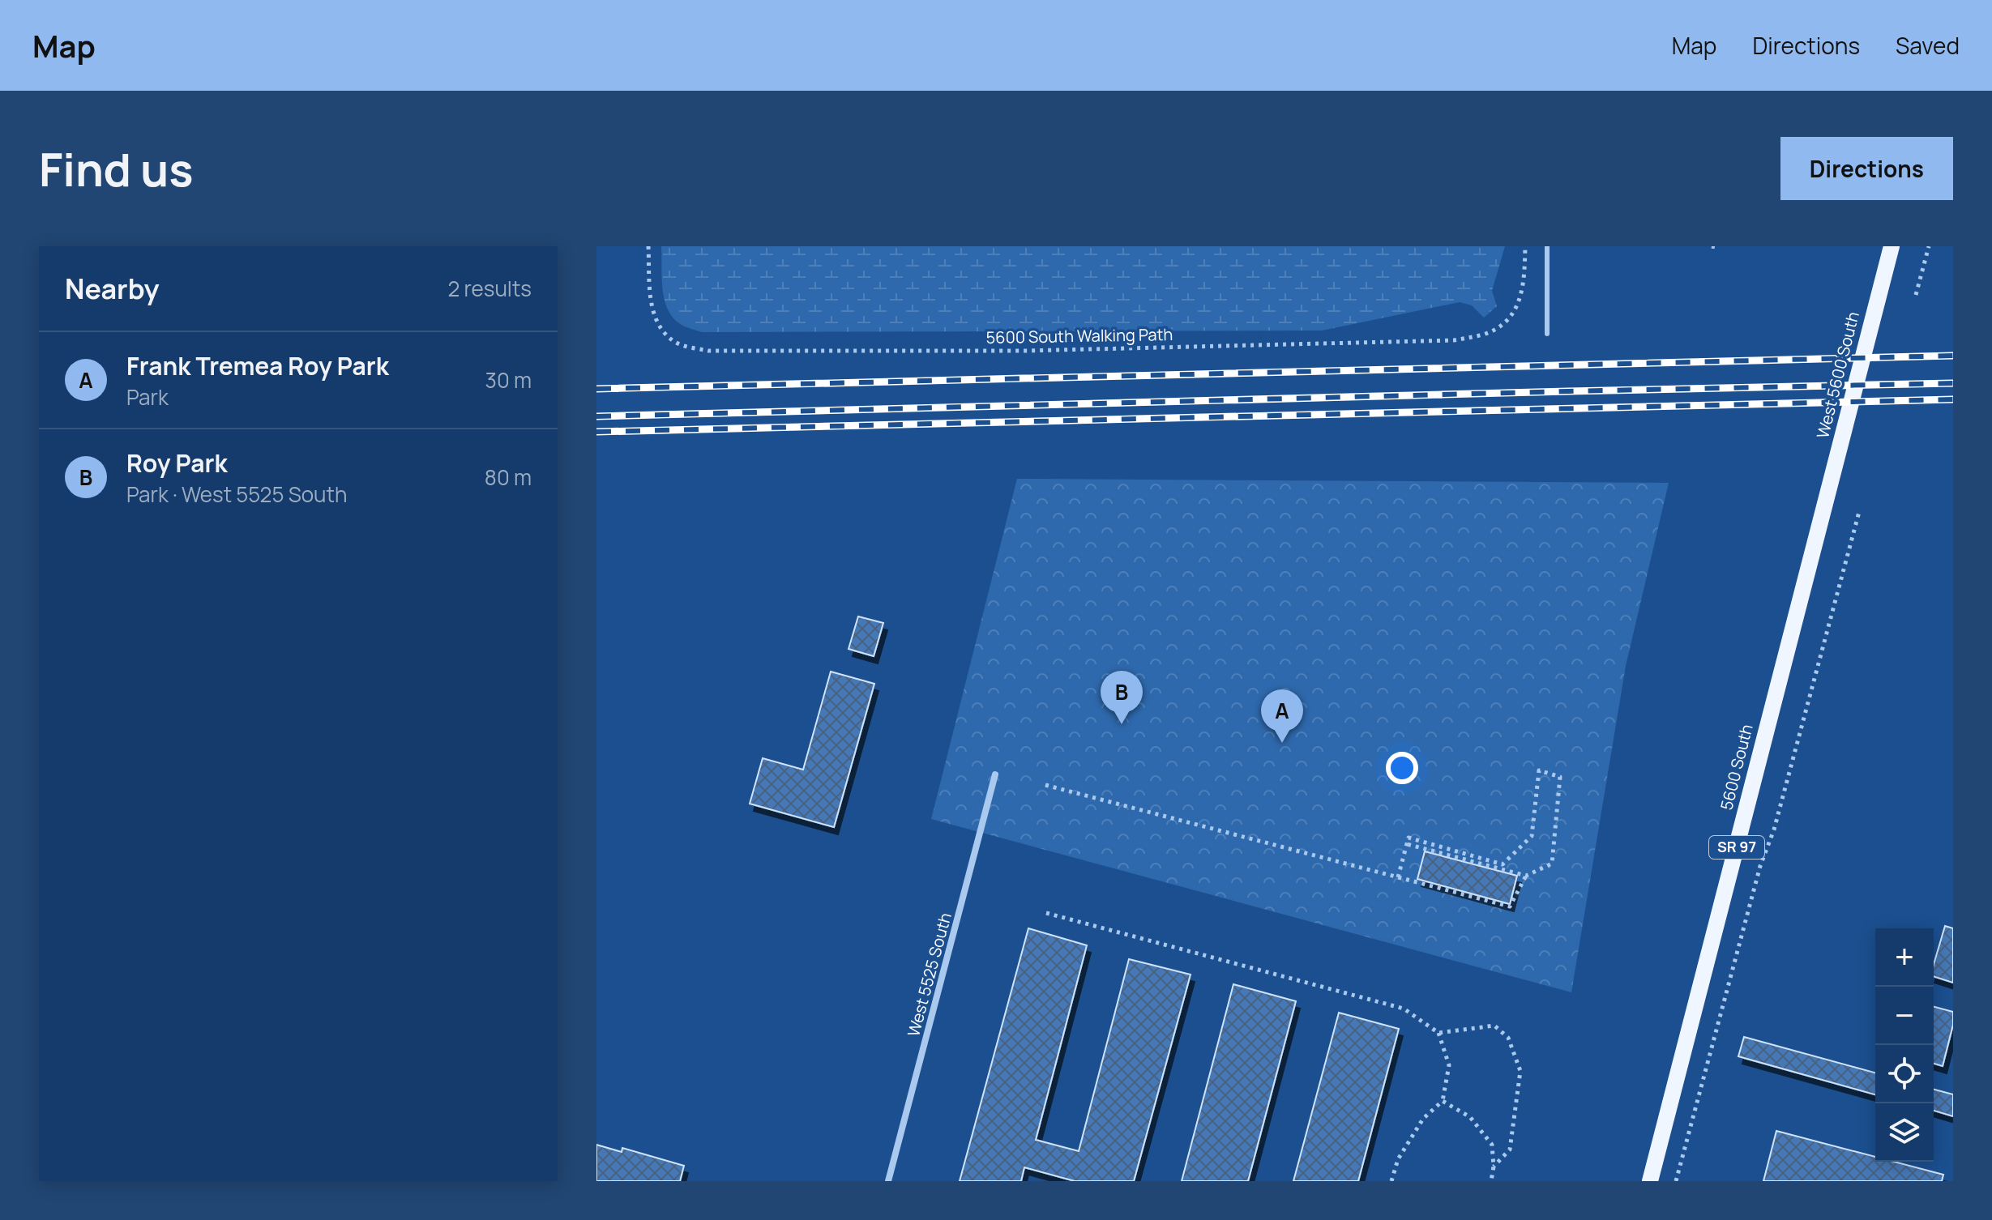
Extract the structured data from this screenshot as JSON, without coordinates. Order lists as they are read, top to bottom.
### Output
{
  "streets": {
    "main road": ["West 5600 South", "5600 South", "SR 97"],
    "street": ["West 5525 South"],
    "path": ["5600 South Walking Path"]
  },
  "crossings": [
    ["West 5600 South", "5600 South"]
  ],
  "page": {
    "header": "Map",
    "nav": ["Map", "Directions", "Saved"],
    "buttons": "Directions",
    "title": "Find us",
    "heading": ["Nearby", "2 results"],
    "list": [
      {
        "mark": "A",
        "name": "Frank Tremea Roy Park",
        "note": "Park",
        "value": "30 m"
      },
      {
        "mark": "B",
        "name": "Roy Park",
        "note": "Park · West 5525 South",
        "value": "80 m"
      }
    ],
    "pins": ["B", "A"],
    "map_buttons": ["+", "−"]
  }
}
